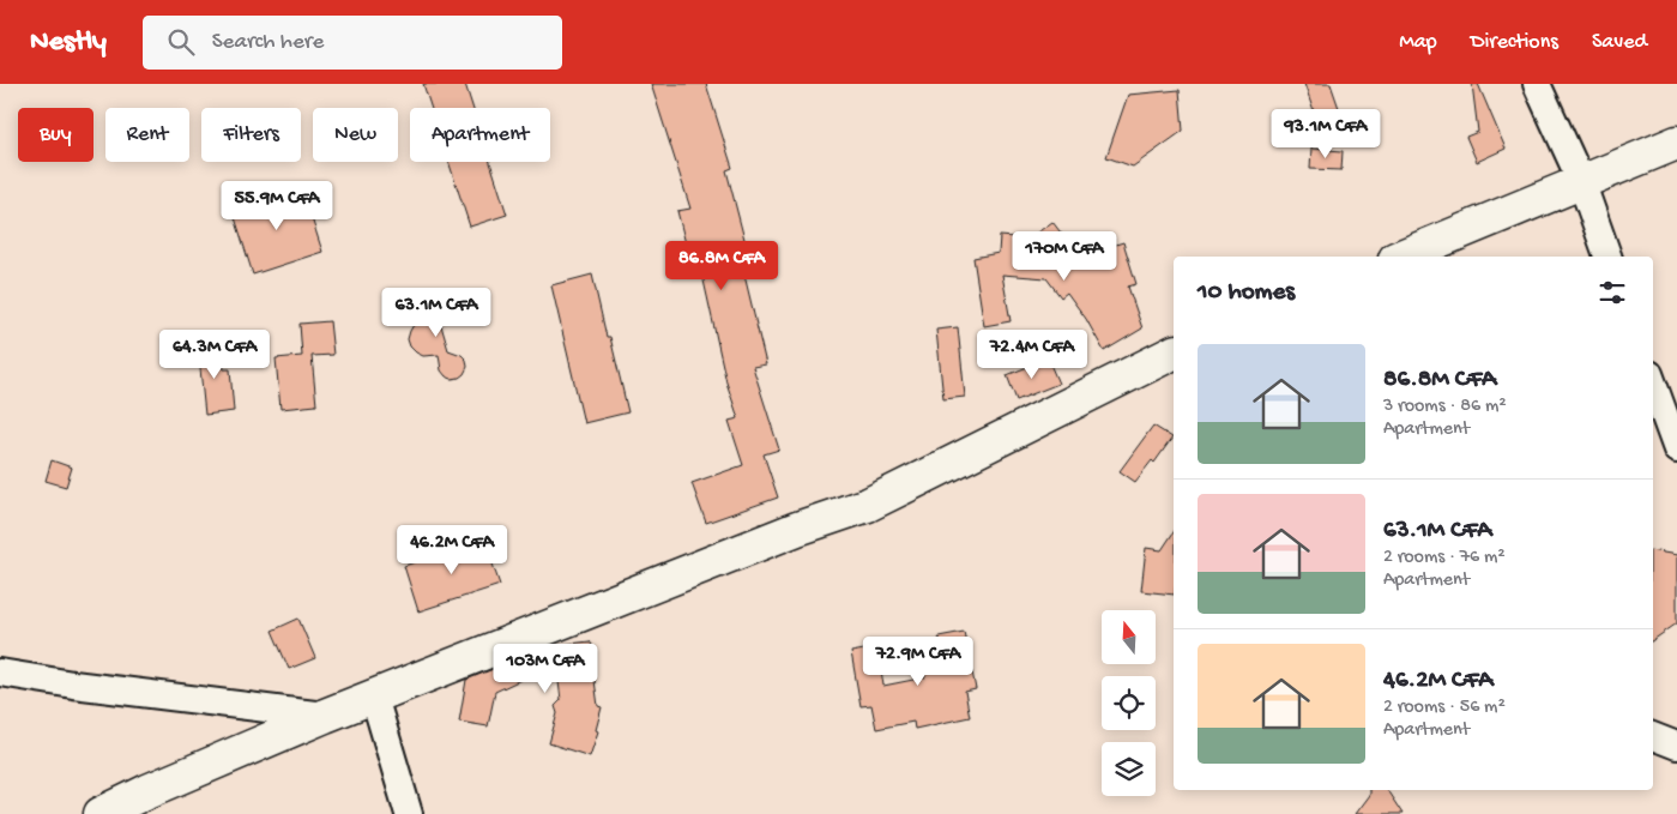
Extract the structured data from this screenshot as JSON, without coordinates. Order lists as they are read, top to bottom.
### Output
{
  "north": "top",
  "page": {
    "header": "Nestly",
    "search": "Search here",
    "nav": ["Map", "Directions", "Saved"],
    "chip": [
      "Buy",
      "Rent",
      "Filters",
      "New",
      "Apartment"
    ],
    "price": [
      "93.1M CFA",
      "55.9M CFA",
      "170M CFA",
      "86.8M CFA",
      "63.1M CFA",
      "64.3M CFA",
      "72.4M CFA",
      "46.2M CFA",
      "72.9M CFA",
      "103M CFA"
    ],
    "heading": "10 homes",
    "list": [
      {
        "name": "86.8M CFA",
        "note": "3 rooms · 86 m² · Apartment"
      },
      {
        "name": "63.1M CFA",
        "note": "2 rooms · 76 m² · Apartment"
      },
      {
        "name": "46.2M CFA",
        "note": "2 rooms · 56 m² · Apartment"
      }
    ]
  }
}
